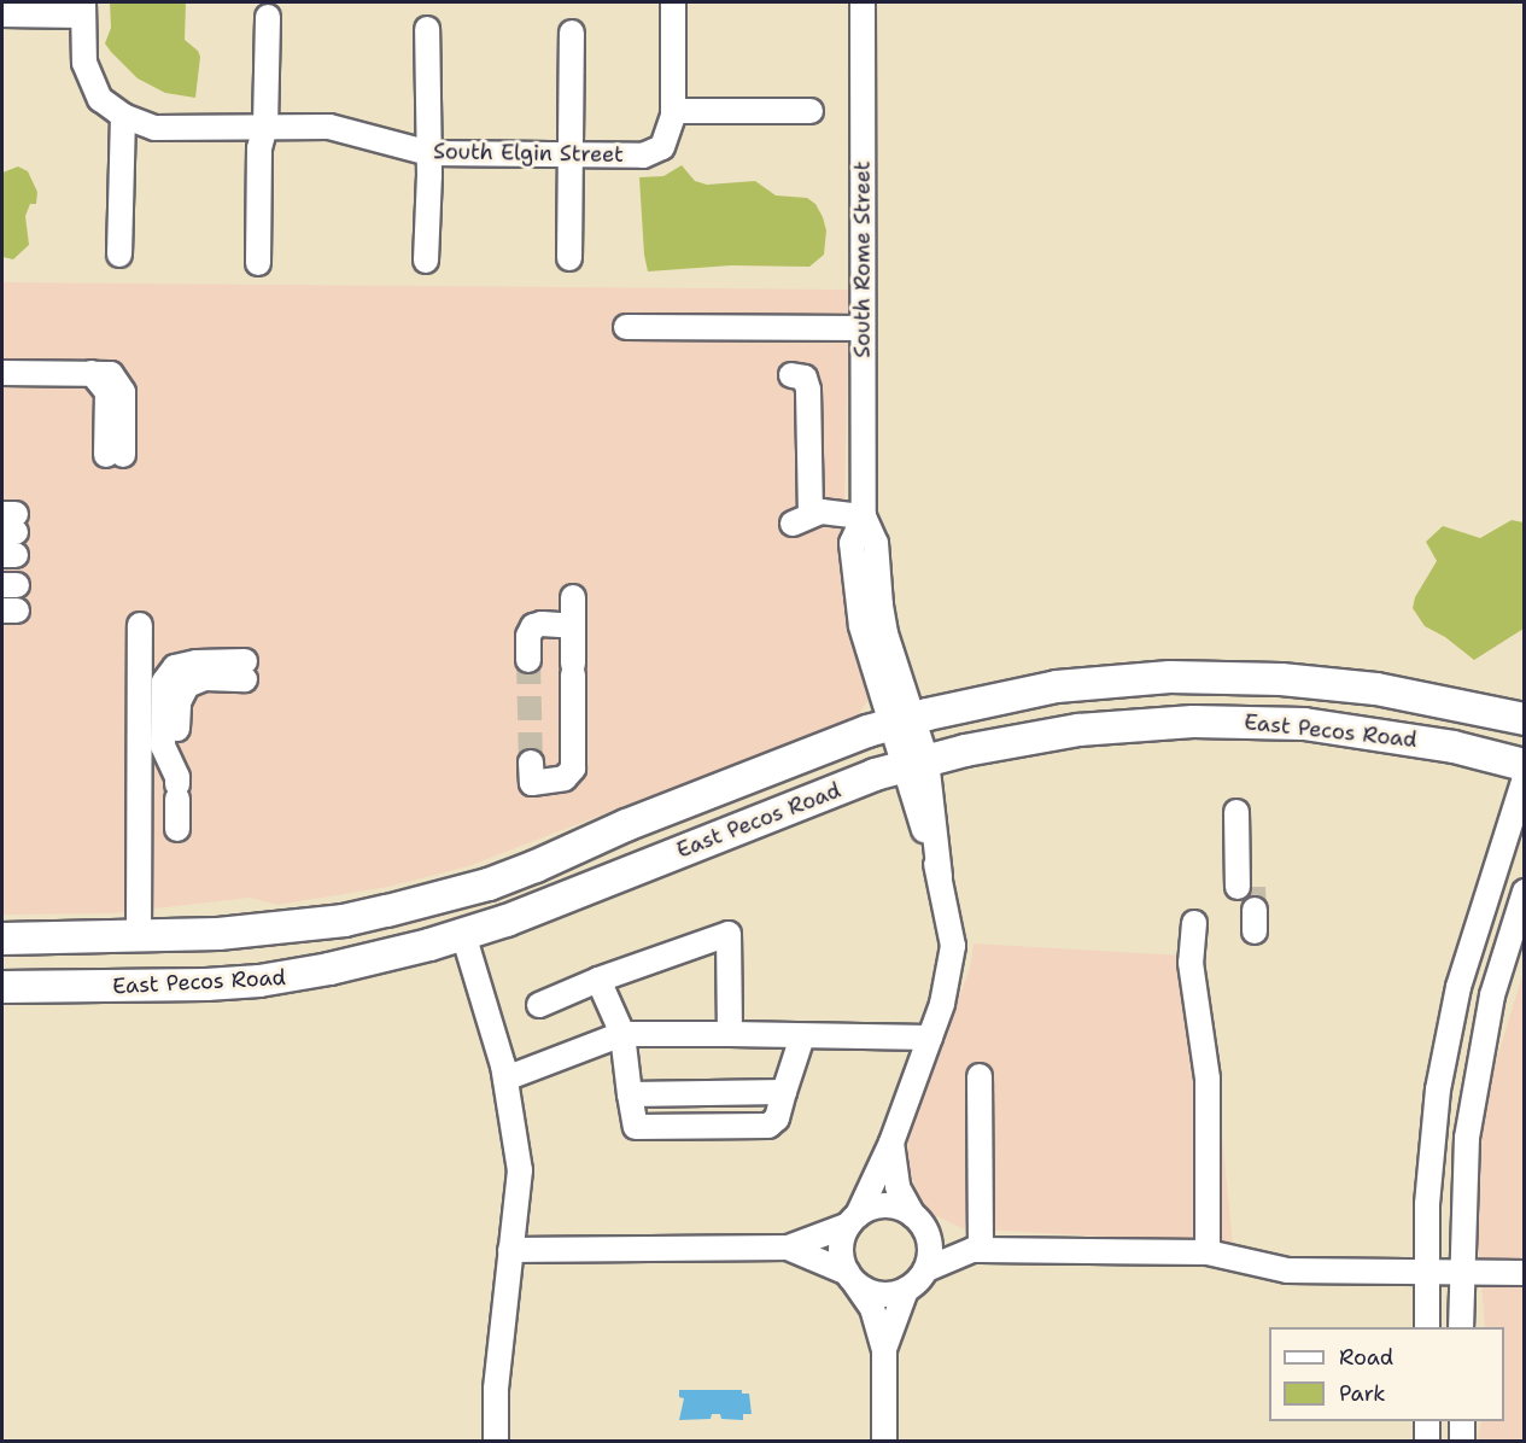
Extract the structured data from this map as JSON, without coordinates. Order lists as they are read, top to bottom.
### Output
{
  "streets": {
    "main road": ["East Pecos Road"],
    "street": ["South Elgin Street", "South Rome Street"]
  },
  "crossings": [
    ["South Rome Street", "East Pecos Road"]
  ],
  "legend": ["Road", "Park"]
}
